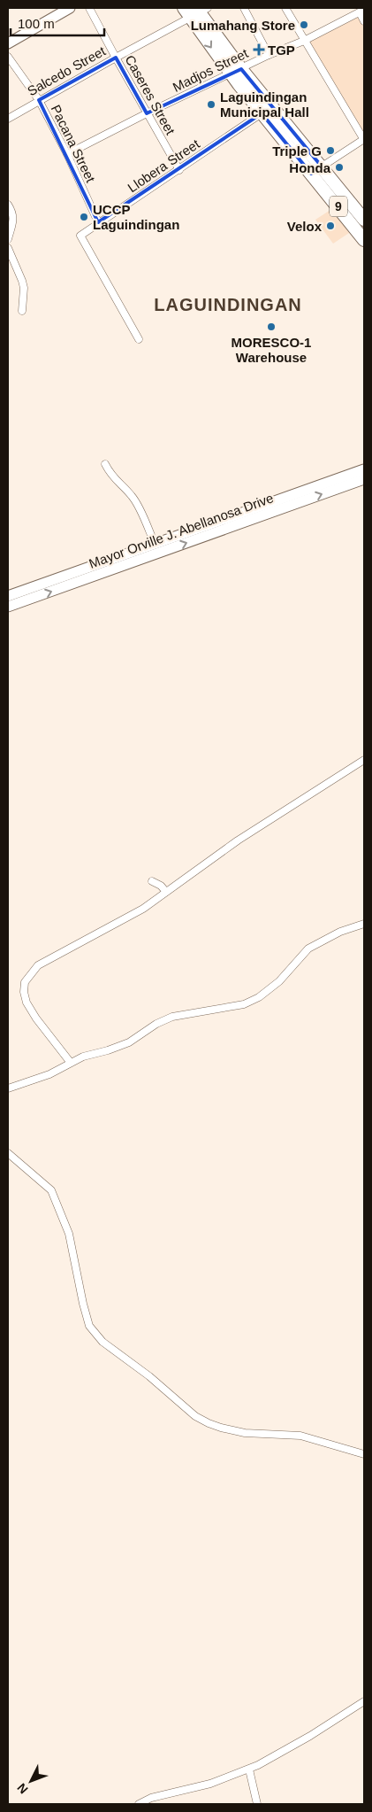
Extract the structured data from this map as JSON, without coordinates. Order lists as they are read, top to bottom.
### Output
{
  "streets": {
    "highway": ["9"],
    "main road": ["Mayor Orville J. Abellanosa Drive"],
    "street": [
      "Madjos Street",
      "Salcedo Street",
      "Caseres Street",
      "Pacana Street",
      "Llobera Street"
    ]
  },
  "crossings": [
    ["Madjos Street", "Caseres Street"],
    ["Madjos Street", "Pacana Street"],
    ["Madjos Street", "9"],
    ["Salcedo Street", "Caseres Street"],
    ["Salcedo Street", "Pacana Street"],
    ["Salcedo Street", "9"],
    ["Caseres Street", "Llobera Street"],
    ["Pacana Street", "Llobera Street"],
    ["Llobera Street", "9"]
  ],
  "districts": ["LAGUINDINGAN"],
  "places": {
    "other": [
      "Lumahang Store",
      "Laguindingan Municipal Hall",
      "Triple G",
      "Honda",
      "UCCP Laguindingan",
      "Velox",
      "MORESCO-1 Warehouse"
    ],
    "health": ["TGP"]
  },
  "scale_bar": "100 m",
  "north": "bottom left"
}
